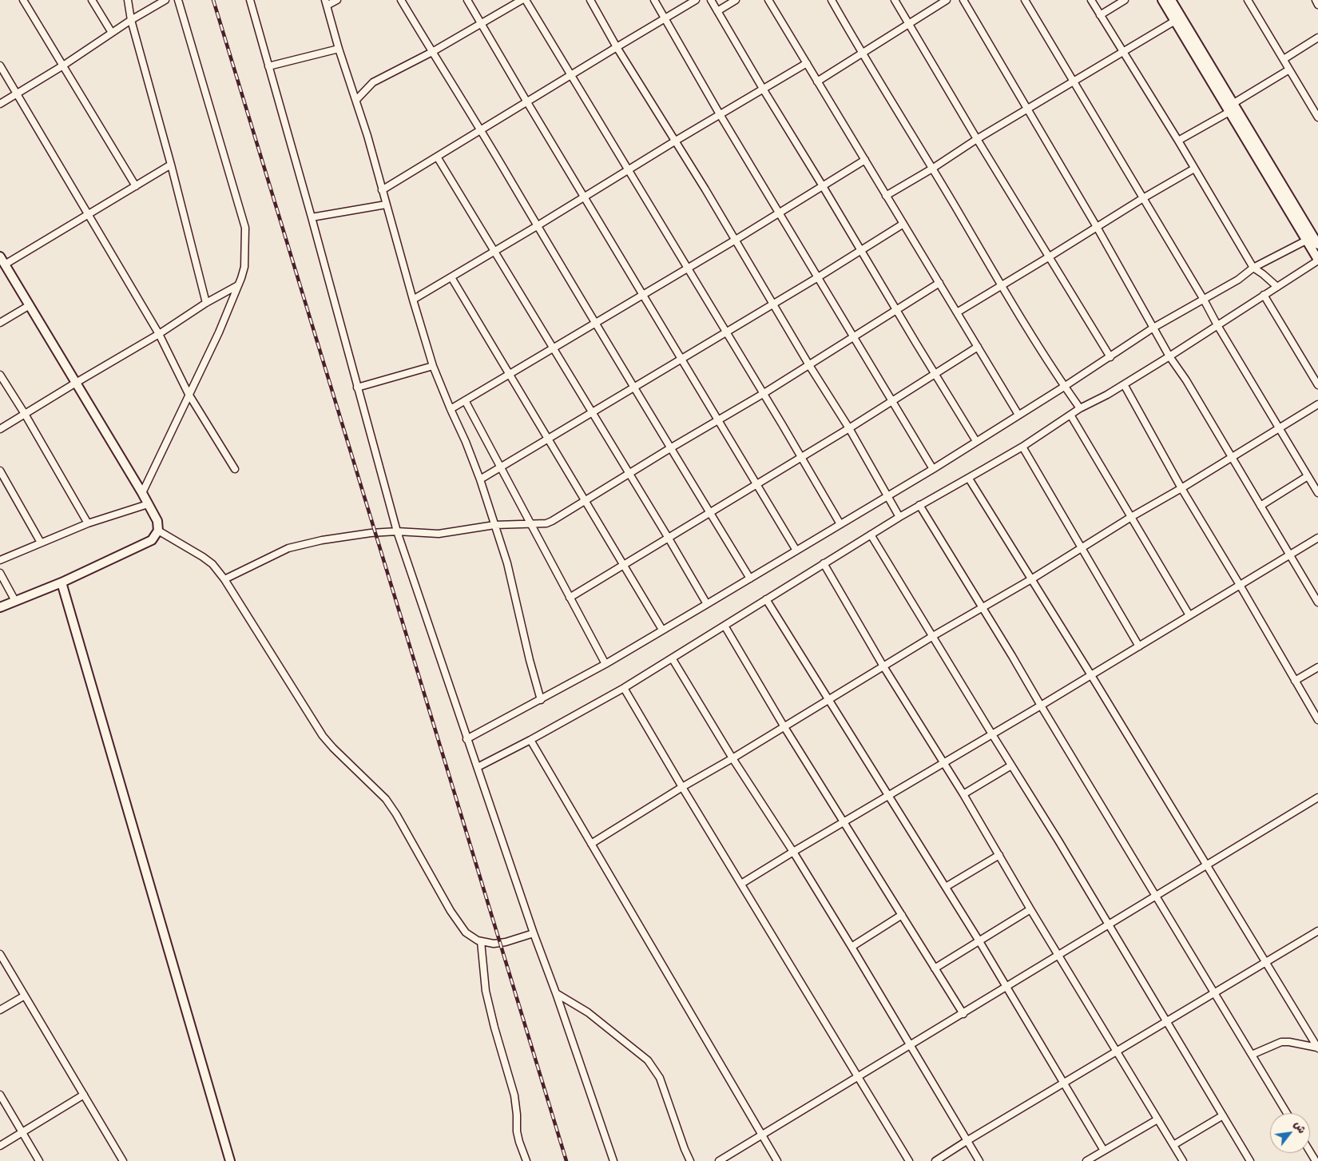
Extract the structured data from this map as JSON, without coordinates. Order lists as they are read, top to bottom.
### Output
{
  "north": "top right"
}
